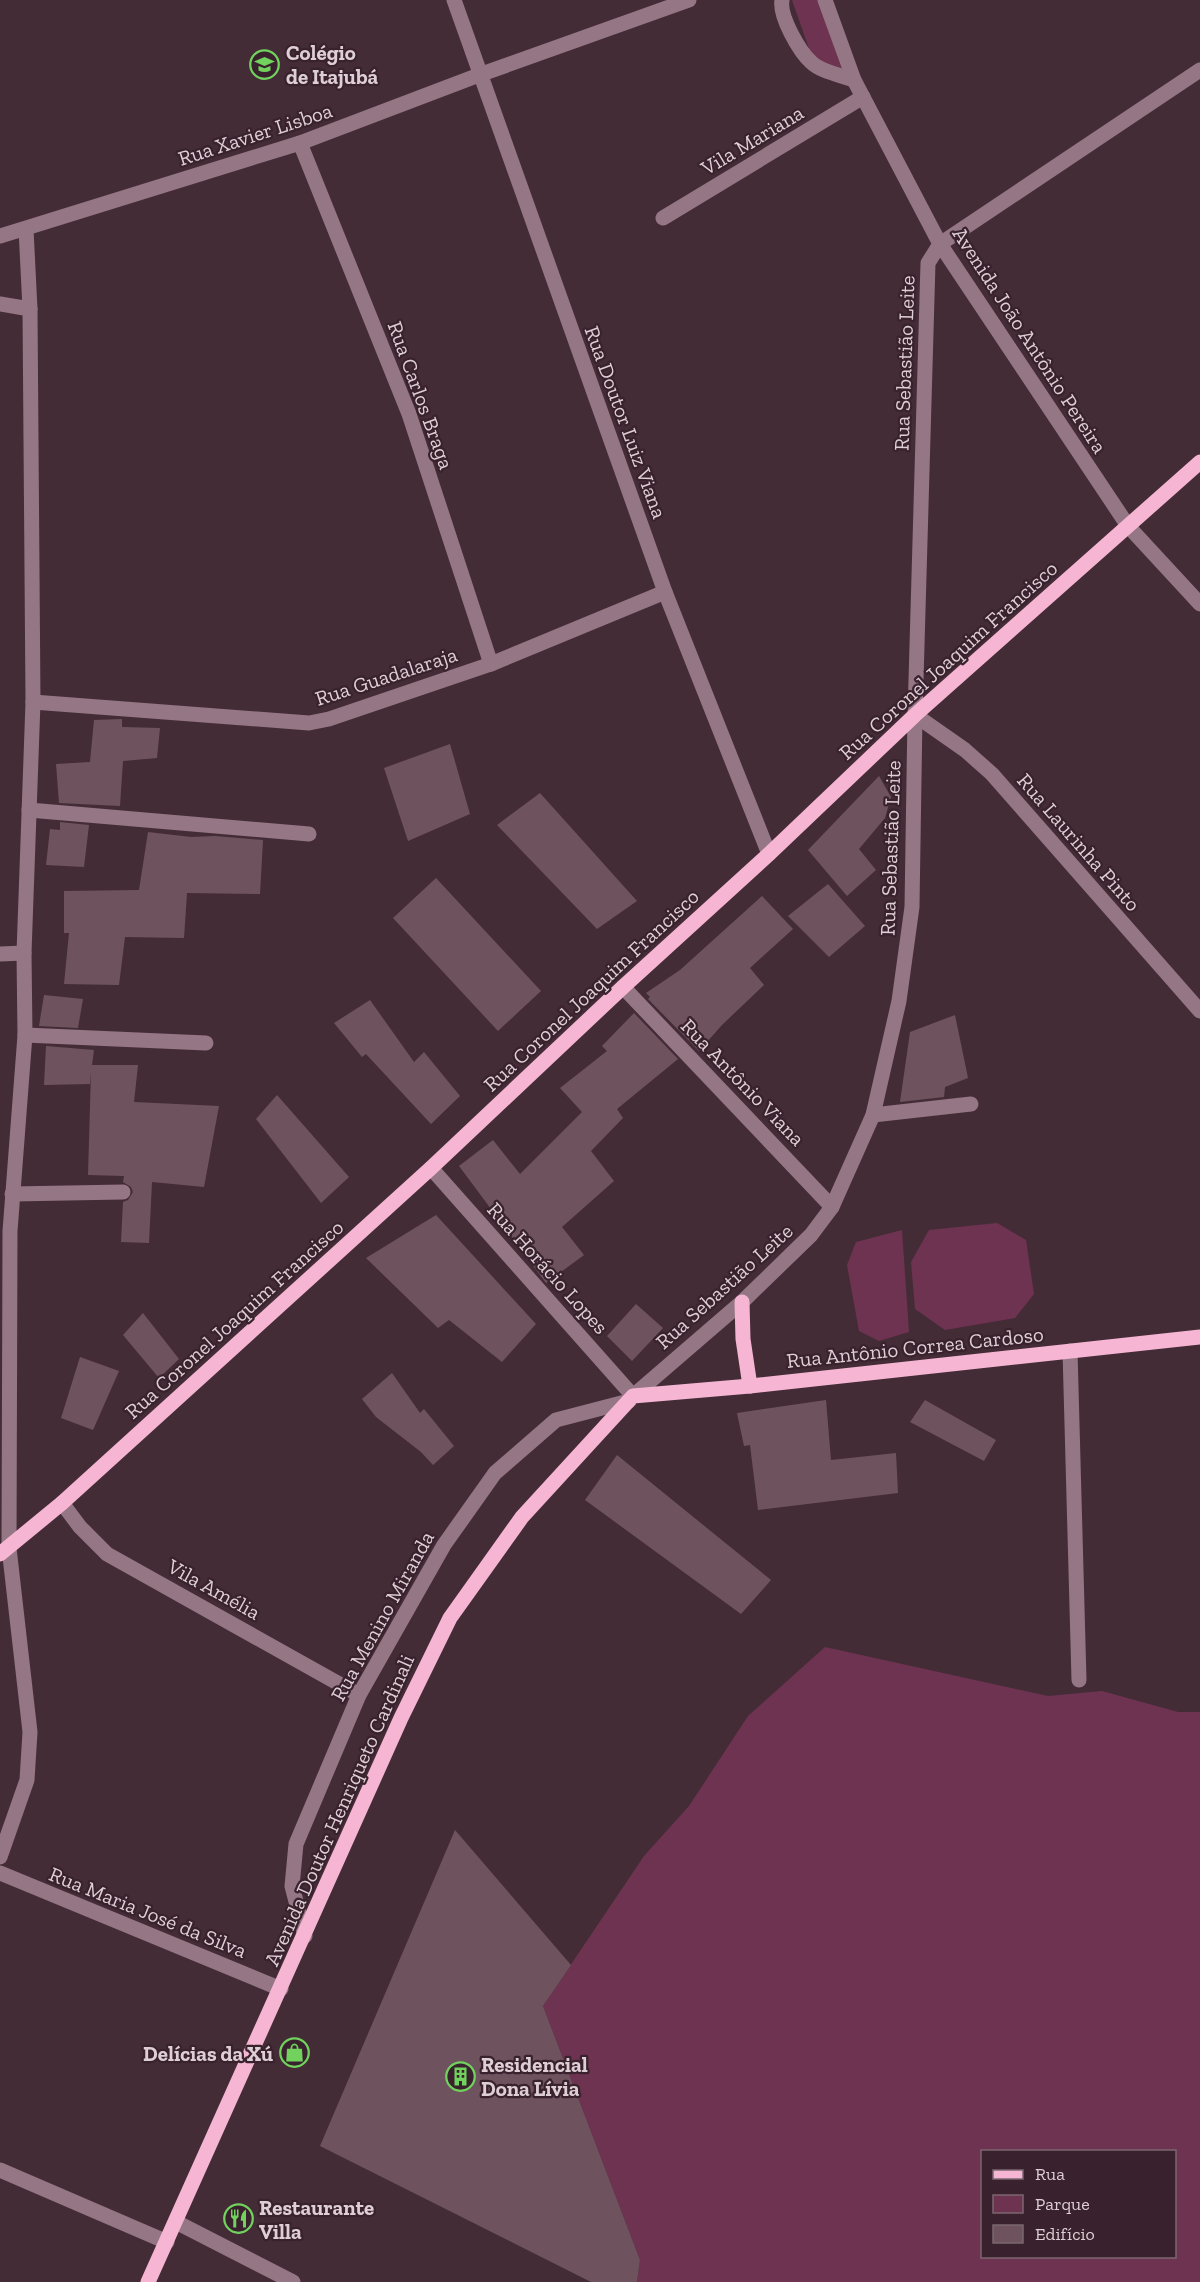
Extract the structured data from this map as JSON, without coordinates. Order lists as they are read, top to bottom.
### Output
{
  "streets": {
    "main road": ["Rua Coronel Joaquim Francisco", "Rua Antônio Correa Cardoso", "Avenida Doutor Henriqueto Cardinali"],
    "street": [
      "Rua Xavier Lisboa",
      "Vila Mariana",
      "Avenida João Antônio Pereira",
      "Rua Sebastião Leite",
      "Rua Carlos Braga",
      "Rua Doutor Luiz Viana",
      "Rua Guadalaraja",
      "Rua Laurinha Pinto",
      "Rua Antônio Viana",
      "Rua Horácio Lopes",
      "Vila Amélia",
      "Rua Menino Miranda",
      "Rua Maria José da Silva"
    ]
  },
  "crossings": [
    ["Rua Xavier Lisboa", "Rua Carlos Braga"],
    ["Rua Xavier Lisboa", "Rua Doutor Luiz Viana"],
    ["Vila Mariana", "Avenida João Antônio Pereira"],
    ["Avenida João Antônio Pereira", "Rua Sebastião Leite"],
    ["Avenida João Antônio Pereira", "Rua Coronel Joaquim Francisco"],
    ["Rua Sebastião Leite", "Rua Coronel Joaquim Francisco"],
    ["Rua Sebastião Leite", "Rua Laurinha Pinto"],
    ["Rua Sebastião Leite", "Rua Antônio Viana"],
    ["Rua Sebastião Leite", "Rua Horácio Lopes"],
    ["Rua Sebastião Leite", "Rua Antônio Correa Cardoso"],
    ["Rua Sebastião Leite", "Rua Menino Miranda"],
    ["Rua Sebastião Leite", "Avenida Doutor Henriqueto Cardinali"],
    ["Rua Carlos Braga", "Rua Guadalaraja"],
    ["Rua Doutor Luiz Viana", "Rua Coronel Joaquim Francisco"],
    ["Rua Doutor Luiz Viana", "Rua Guadalaraja"],
    ["Rua Coronel Joaquim Francisco", "Rua Laurinha Pinto"],
    ["Rua Coronel Joaquim Francisco", "Rua Antônio Viana"],
    ["Rua Coronel Joaquim Francisco", "Rua Horácio Lopes"],
    ["Rua Coronel Joaquim Francisco", "Vila Amélia"],
    ["Rua Horácio Lopes", "Rua Antônio Correa Cardoso"],
    ["Rua Horácio Lopes", "Rua Menino Miranda"],
    ["Rua Horácio Lopes", "Avenida Doutor Henriqueto Cardinali"],
    ["Rua Antônio Correa Cardoso", "Rua Menino Miranda"],
    ["Rua Antônio Correa Cardoso", "Avenida Doutor Henriqueto Cardinali"],
    ["Vila Amélia", "Rua Menino Miranda"],
    ["Rua Menino Miranda", "Avenida Doutor Henriqueto Cardinali"],
    ["Avenida Doutor Henriqueto Cardinali", "Rua Maria José da Silva"]
  ],
  "places": {
    "school or university": ["Colégio de Itajubá"],
    "shop": ["Delícias da Xú"],
    "building": ["Residencial Dona Lívia"],
    "restaurant": ["Restaurante Villa"]
  },
  "legend": ["Rua", "Parque", "Edifício"]
}
